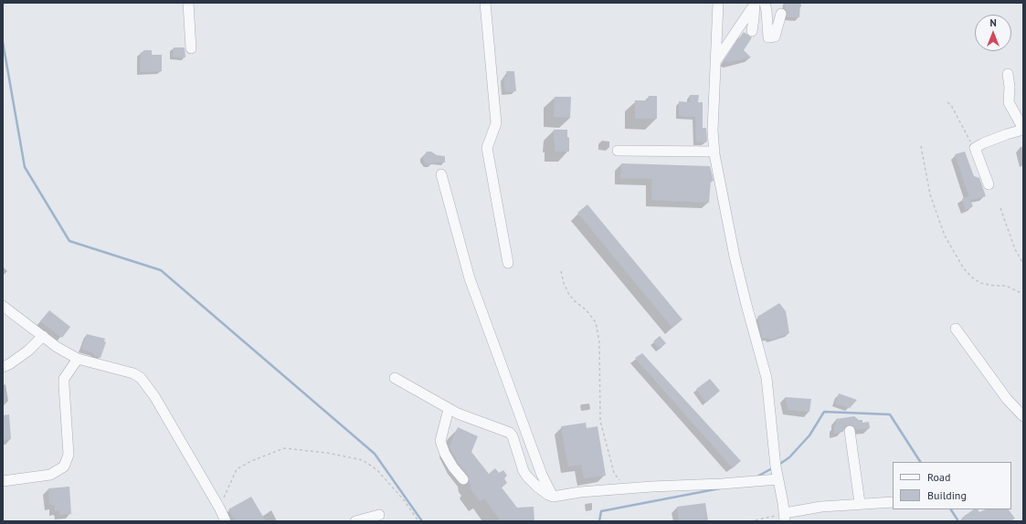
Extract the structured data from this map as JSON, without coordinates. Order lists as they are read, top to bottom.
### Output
{
  "legend": ["Road", "Building"],
  "north": "top"
}
